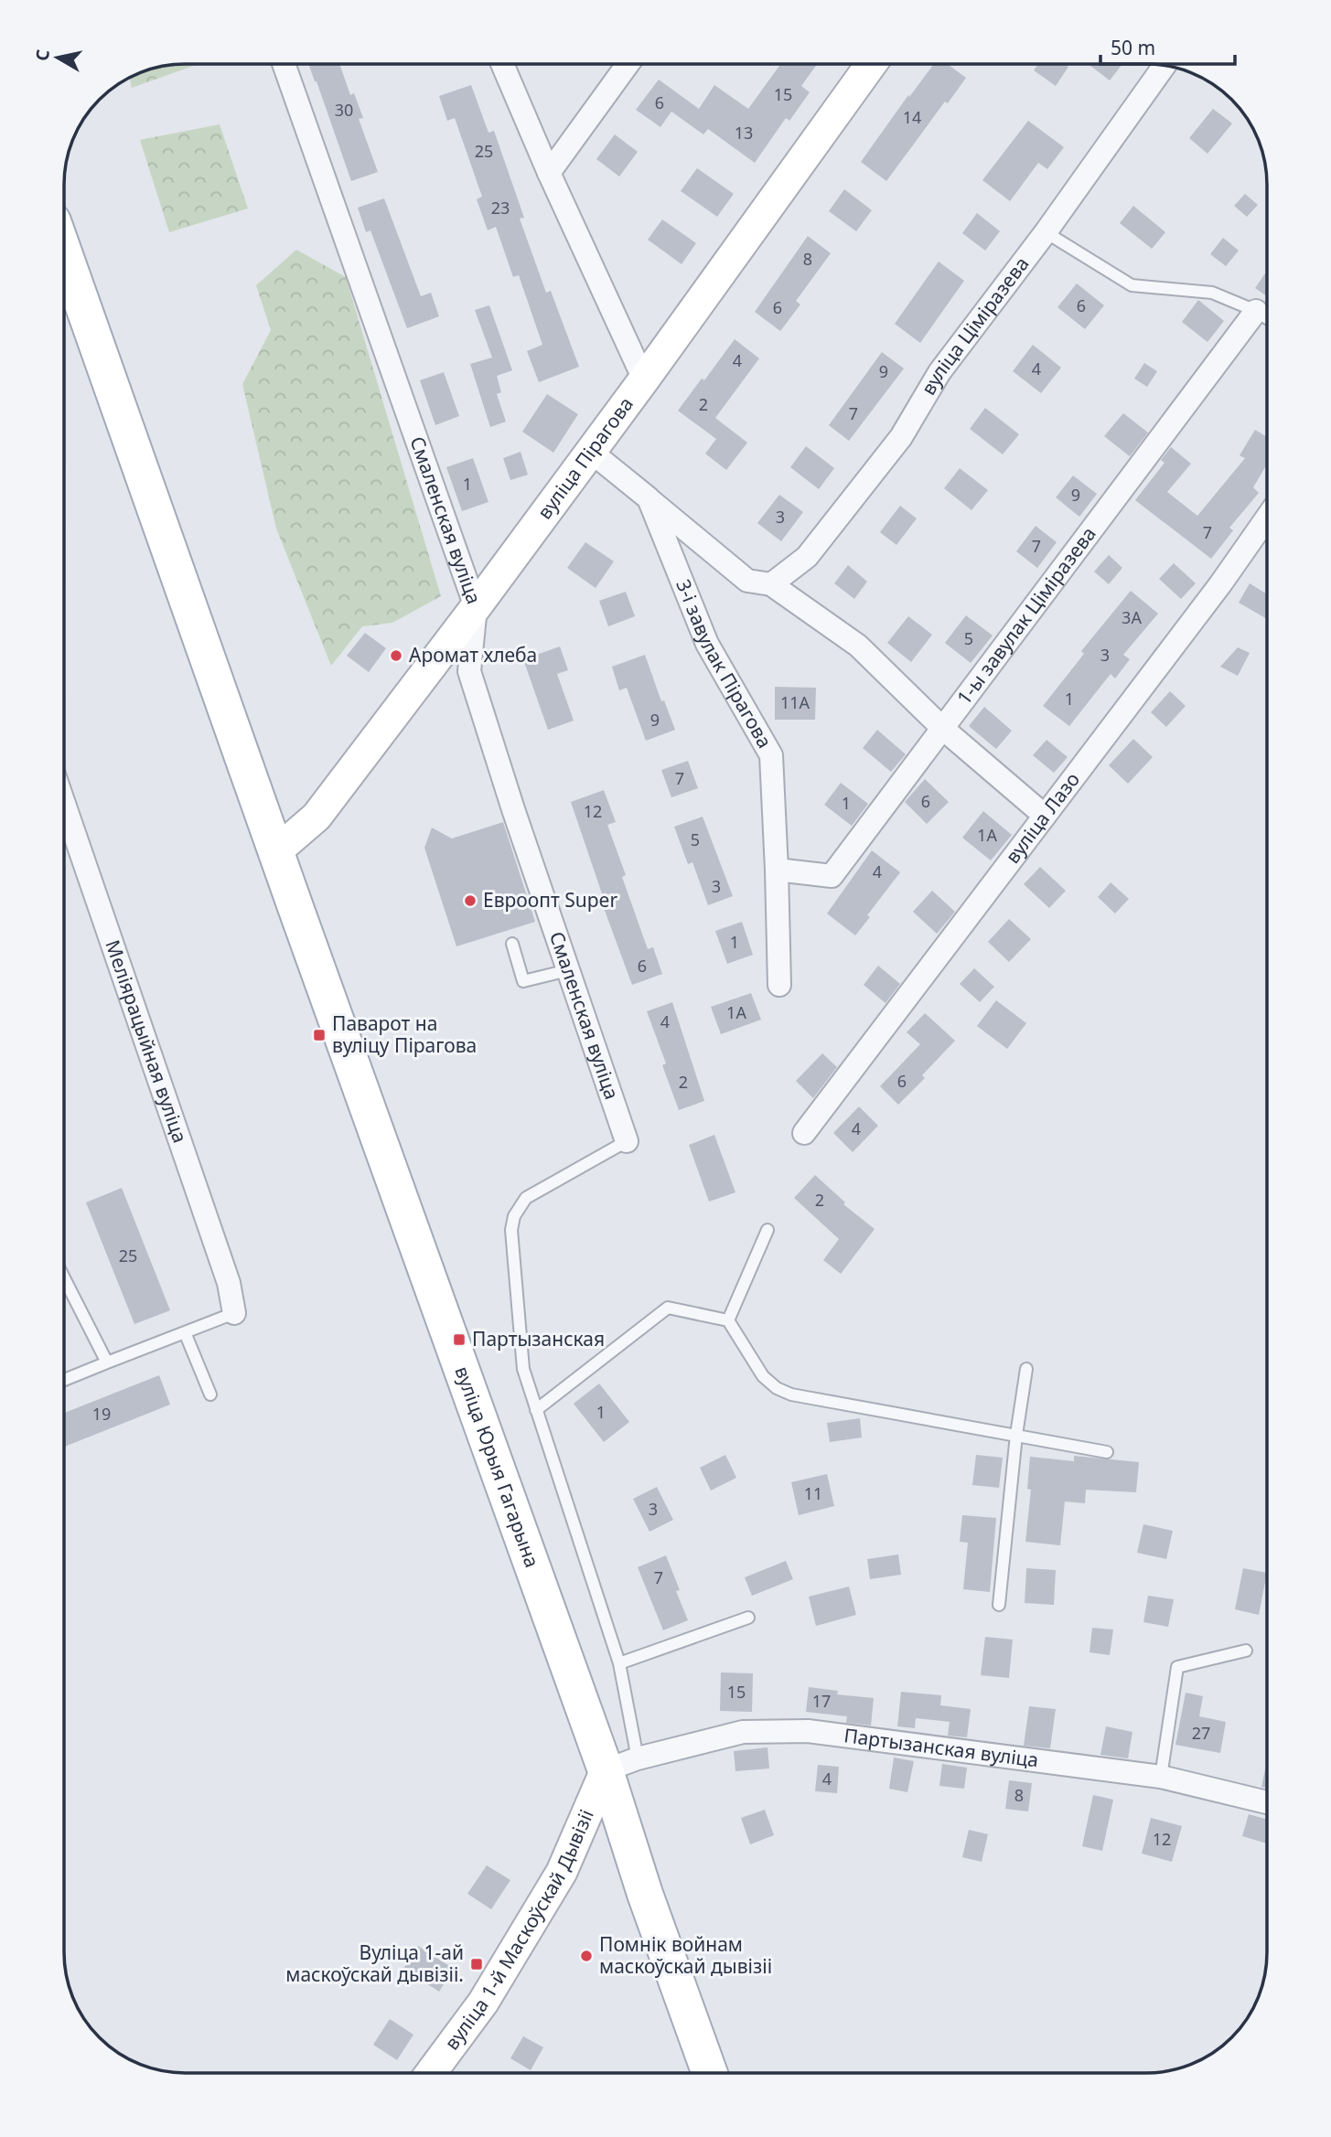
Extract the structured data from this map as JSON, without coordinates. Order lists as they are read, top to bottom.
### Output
{
  "streets": {
    "main road": ["вуліца Пірагова", "вуліца Юрыя Гагарына", "вуліца 1-й Маскоўскай Дывізіі"],
    "street": [
      "вуліца Ціміразева",
      "Смаленская вуліца",
      "1-ы завулак Ціміразева",
      "3-і завулак Пірагова",
      "вуліца Лазо",
      "Меліярацыйная вуліца",
      "Партызанская вуліца"
    ]
  },
  "crossings": [
    ["вуліца Пірагова", "Смаленская вуліца"],
    ["вуліца Пірагова", "3-і завулак Пірагова"],
    ["вуліца Пірагова", "вуліца Юрыя Гагарына"],
    ["1-ы завулак Ціміразева", "3-і завулак Пірагова"],
    ["вуліца Юрыя Гагарына", "Партызанская вуліца"],
    ["вуліца Юрыя Гагарына", "вуліца 1-й Маскоўскай Дывізіі"],
    ["Партызанская вуліца", "вуліца 1-й Маскоўскай Дывізіі"]
  ],
  "places": {
    "other": ["Аромат хлеба", "Евроопт Super", "Помнік войнам маскоўскай дывізіі"],
    "transit": ["Паварот на вуліцу Пірагова", "Партызанская", "Вуліца 1-ай маскоўскай дывізіі."]
  },
  "house_numbers": [
    "15",
    "6",
    "30",
    "14",
    "13",
    "25",
    "23",
    "8",
    "6",
    "6",
    "4",
    "4",
    "9",
    "2",
    "7",
    "1",
    "9",
    "3",
    "7",
    "7",
    "3А",
    "5",
    "3",
    "1",
    "11А",
    "9",
    "7",
    "6",
    "1",
    "12",
    "1А",
    "5",
    "4",
    "3",
    "1",
    "6",
    "1А",
    "4",
    "6",
    "2",
    "4",
    "2",
    "25",
    "1",
    "19",
    "11",
    "3",
    "7",
    "15",
    "17",
    "27",
    "4",
    "8",
    "12"
  ],
  "scale_bar": "50 m",
  "north": "left"
}
